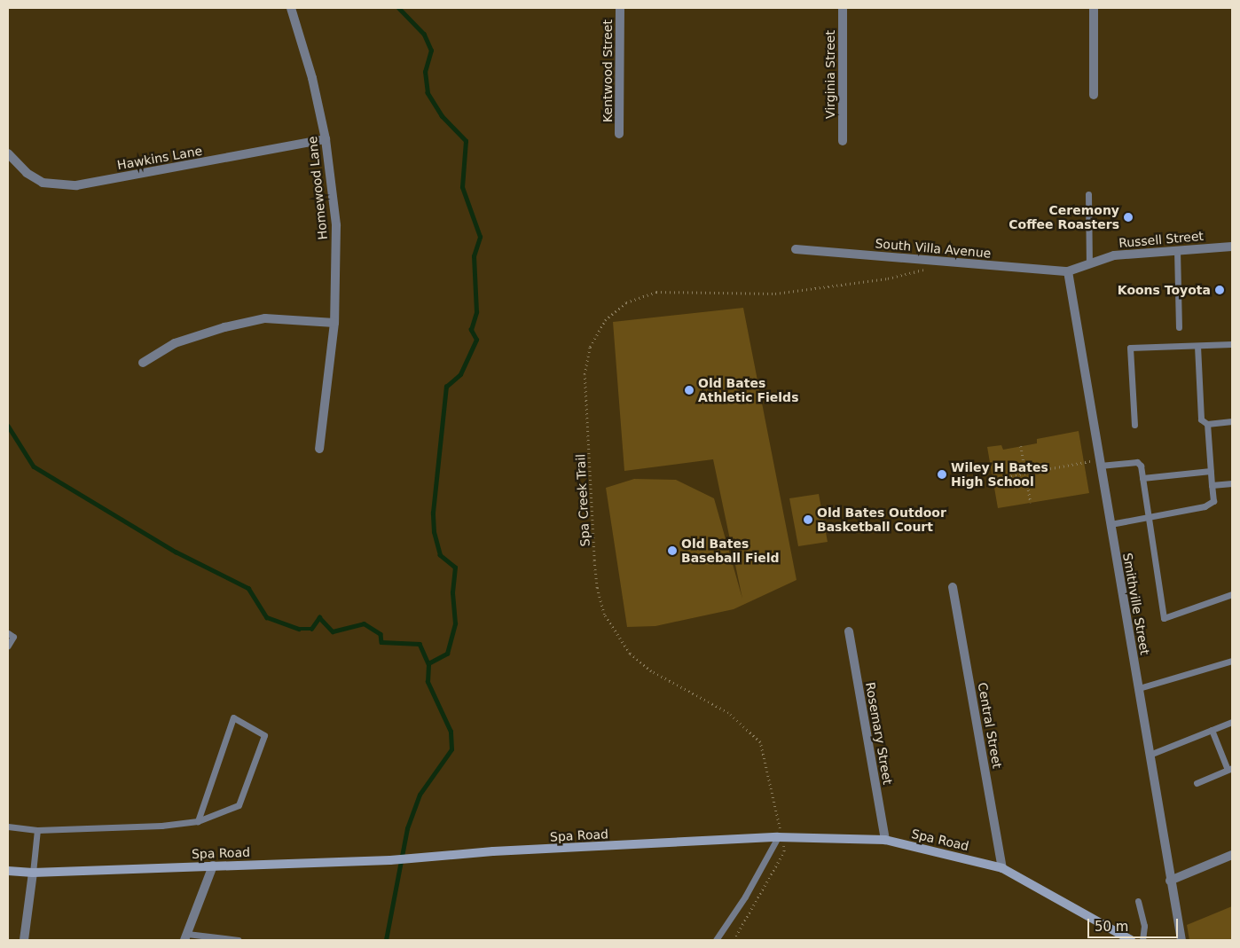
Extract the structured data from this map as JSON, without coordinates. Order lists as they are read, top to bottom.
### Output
{
  "streets": {
    "main road": ["Spa Road"],
    "street": [
      "Kentwood Street",
      "Virginia Street",
      "Hawkins Lane",
      "Homewood Lane",
      "Russell Street",
      "South Villa Avenue",
      "Smithville Street",
      "Central Street",
      "Rosemary Street"
    ],
    "path": ["Spa Creek Trail"]
  },
  "crossings": [
    ["Hawkins Lane", "Homewood Lane"],
    ["Russell Street", "South Villa Avenue"],
    ["Russell Street", "Smithville Street"],
    ["South Villa Avenue", "Spa Creek Trail"],
    ["South Villa Avenue", "Smithville Street"],
    ["Spa Creek Trail", "Spa Road"],
    ["Central Street", "Spa Road"],
    ["Rosemary Street", "Spa Road"]
  ],
  "places": [
    "Ceremony Coffee Roasters",
    "Koons Toyota",
    "Old Bates Athletic Fields",
    "Wiley H Bates High School",
    "Old Bates Outdoor Basketball Court",
    "Old Bates Baseball Field"
  ],
  "scale_bar": "50 m"
}
